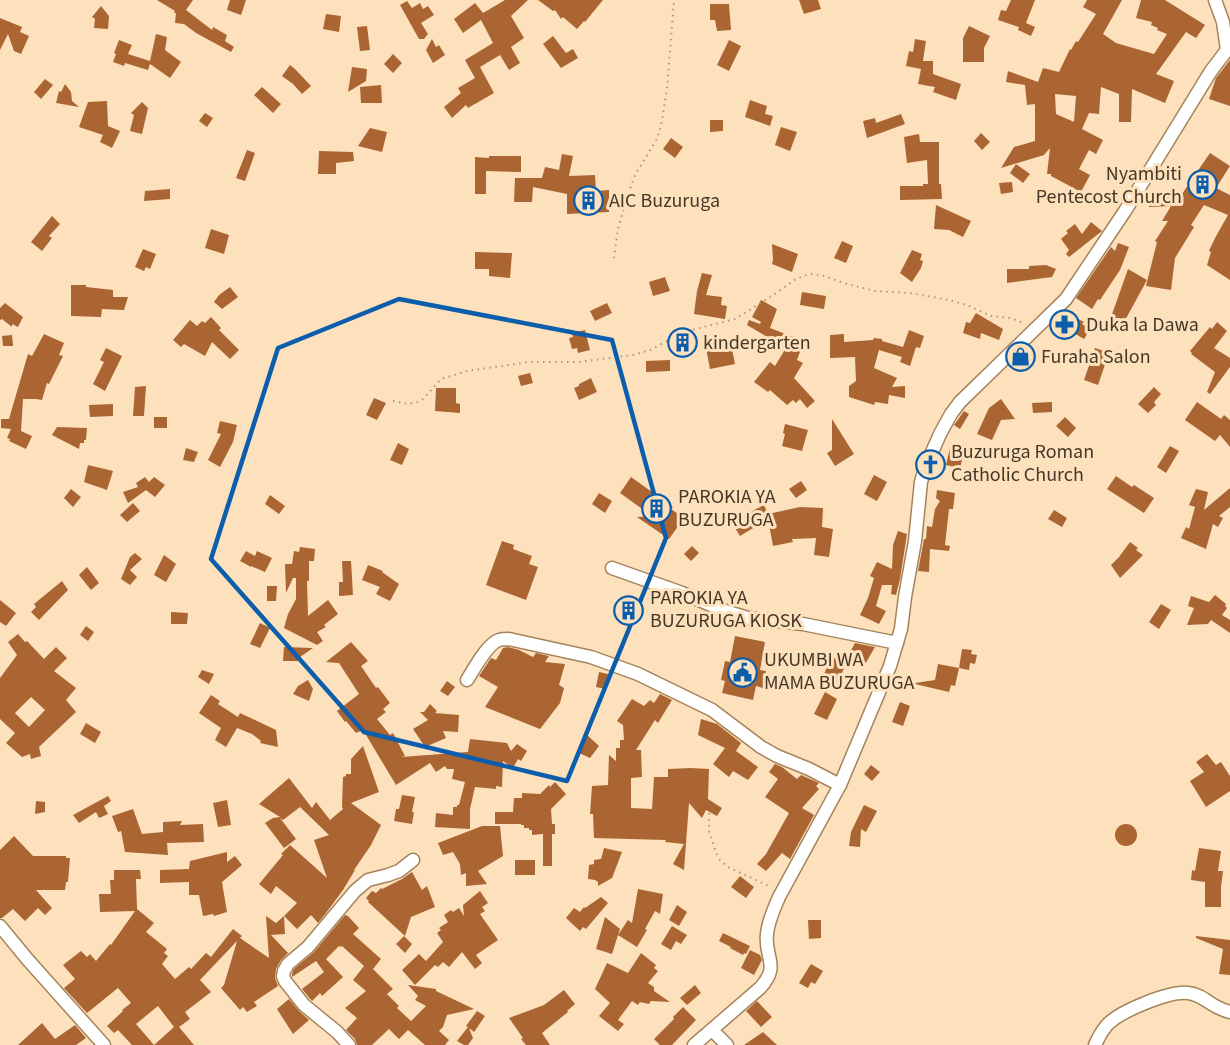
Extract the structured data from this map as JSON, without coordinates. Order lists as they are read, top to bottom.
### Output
{
  "places": {
    "building": [
      "Nyambiti Pentecost Church",
      "AIC Buzuruga",
      "kindergarten",
      "PAROKIA YA BUZURUGA",
      "PAROKIA YA BUZURUGA KIOSK"
    ],
    "pharmacy": ["Duka la Dawa"],
    "shop": ["Furaha Salon"],
    "church": ["Buzuruga Roman Catholic Church"],
    "public building": ["UKUMBI WA MAMA BUZURUGA"]
  }
}
